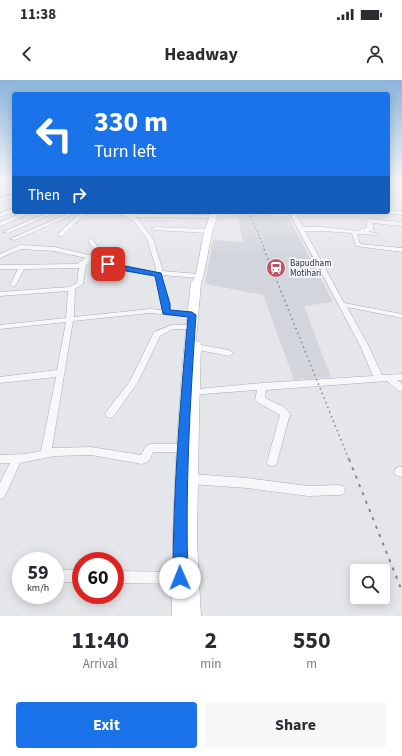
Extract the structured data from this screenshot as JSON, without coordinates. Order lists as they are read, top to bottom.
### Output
{
  "places": {
    "station": ["Bapudham Motihari"]
  },
  "page": {
    "status": "11:38",
    "header": "Headway",
    "turn": ["330 m", "Turn left"],
    "then": "Then",
    "speed": "59 km/h",
    "limit": "60",
    "eta": [
      "11:40",
      "Arrival",
      "2",
      "min",
      "550",
      "m"
    ],
    "buttons": ["Exit", "Share"]
  }
}
